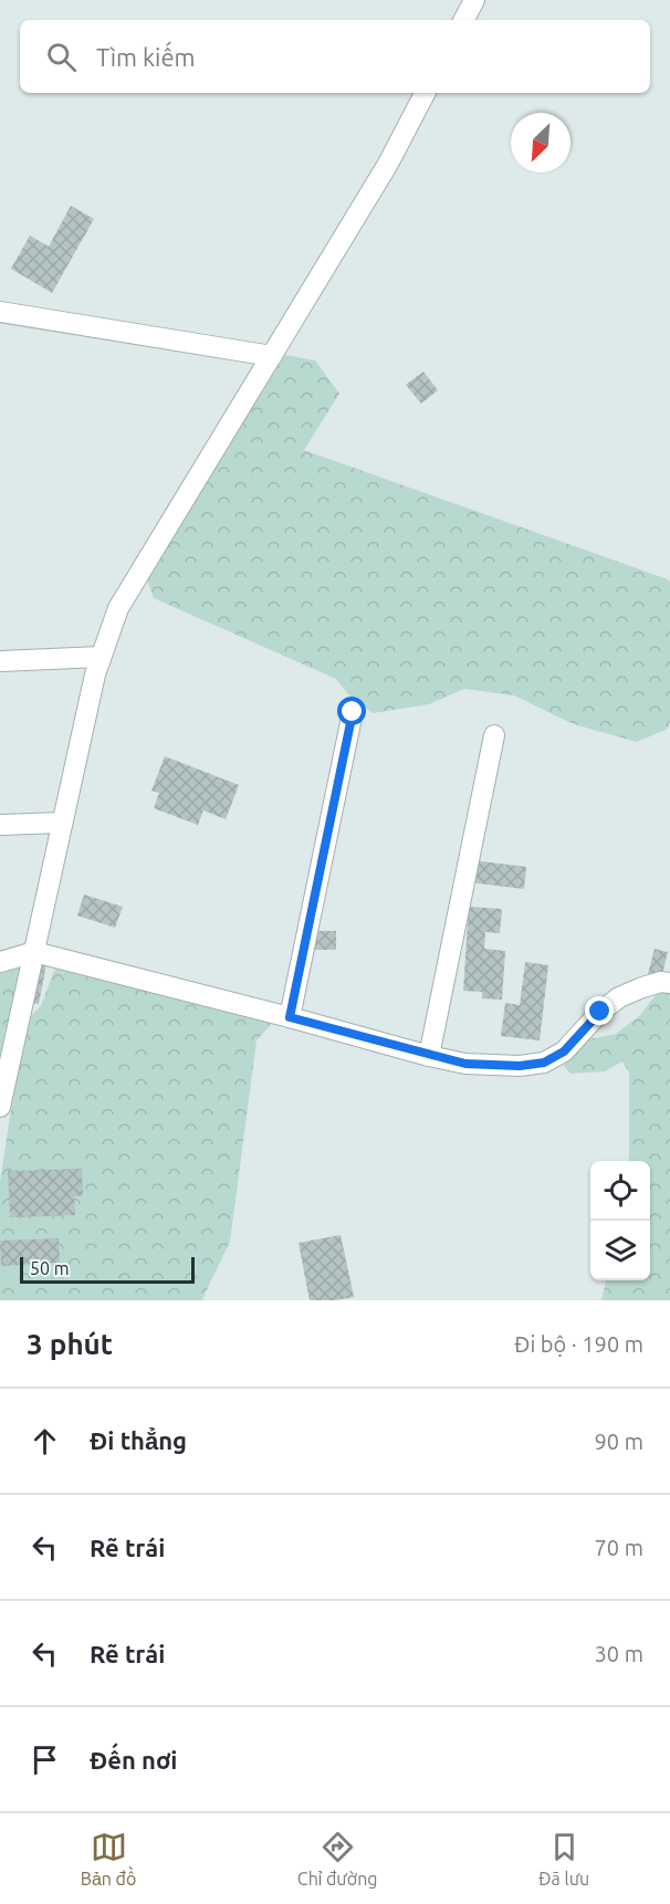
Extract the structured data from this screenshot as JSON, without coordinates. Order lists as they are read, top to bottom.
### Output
{
  "scale_bar": "50 m",
  "north": "bottom left",
  "page": {
    "search": "Tìm kiếm",
    "scale": "50 m",
    "heading": ["3 phút", "Đi bộ · 190 m"],
    "list": [
      ["Đi thẳng", "90 m"],
      ["Rẽ trái", "70 m"],
      ["Rẽ trái", "30 m"],
      "Đến nơi"
    ],
    "nav": ["Bản đồ", "Chỉ đường", "Đã lưu"]
  }
}
